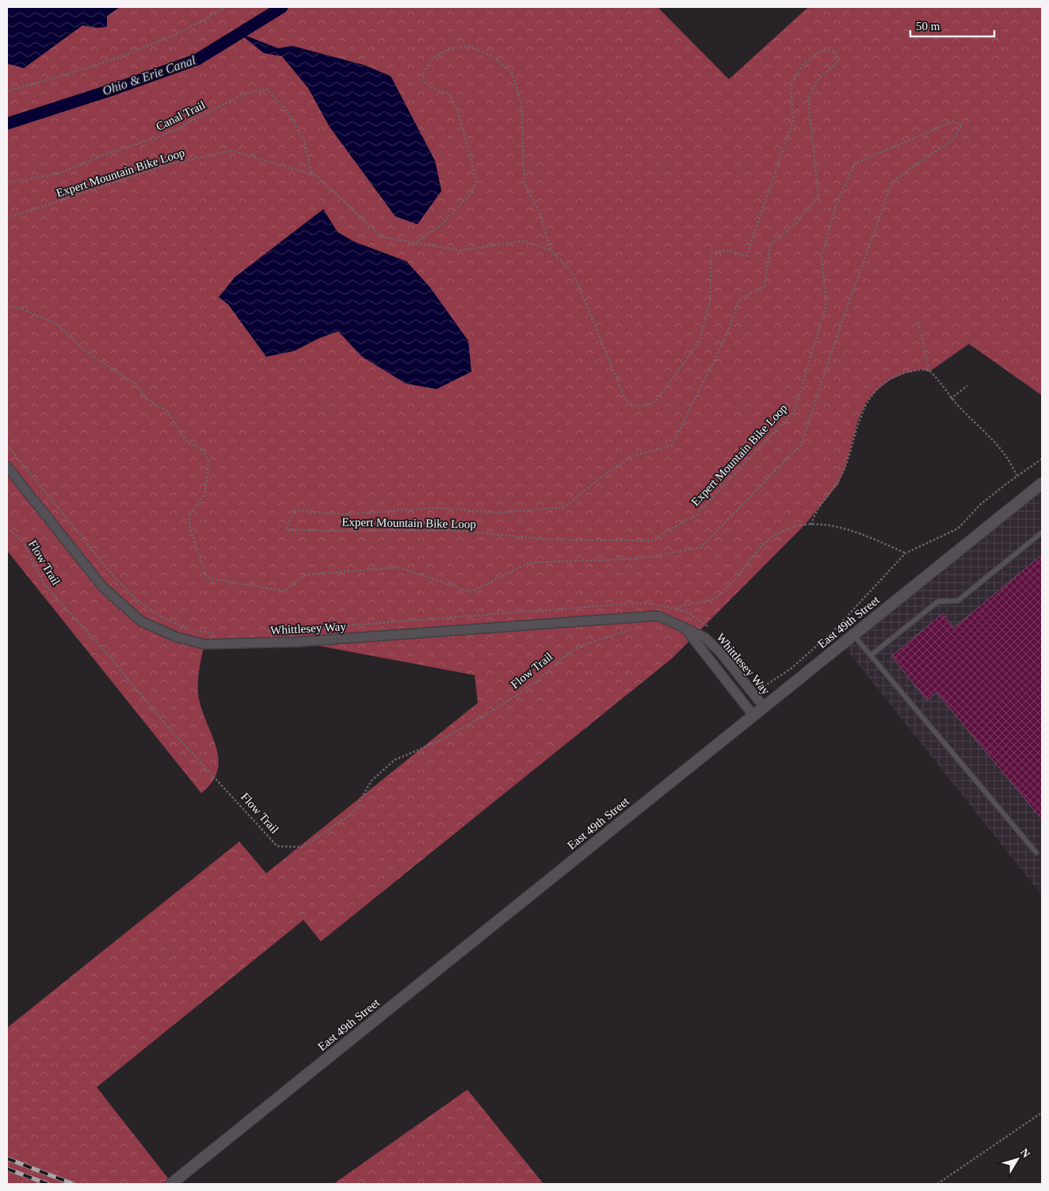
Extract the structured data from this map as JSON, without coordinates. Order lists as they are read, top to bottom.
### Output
{
  "streets": {
    "street": ["East 49th Street", "Whittlesey Way"],
    "path": ["Canal Trail", "Expert Mountain Bike Loop", "Flow Trail"]
  },
  "crossings": [
    ["Canal Trail", "Expert Mountain Bike Loop"],
    ["Flow Trail", "Whittlesey Way"],
    ["East 49th Street", "Whittlesey Way"]
  ],
  "water": ["Ohio & Erie Canal"],
  "scale_bar": "50 m",
  "north": "top right"
}
